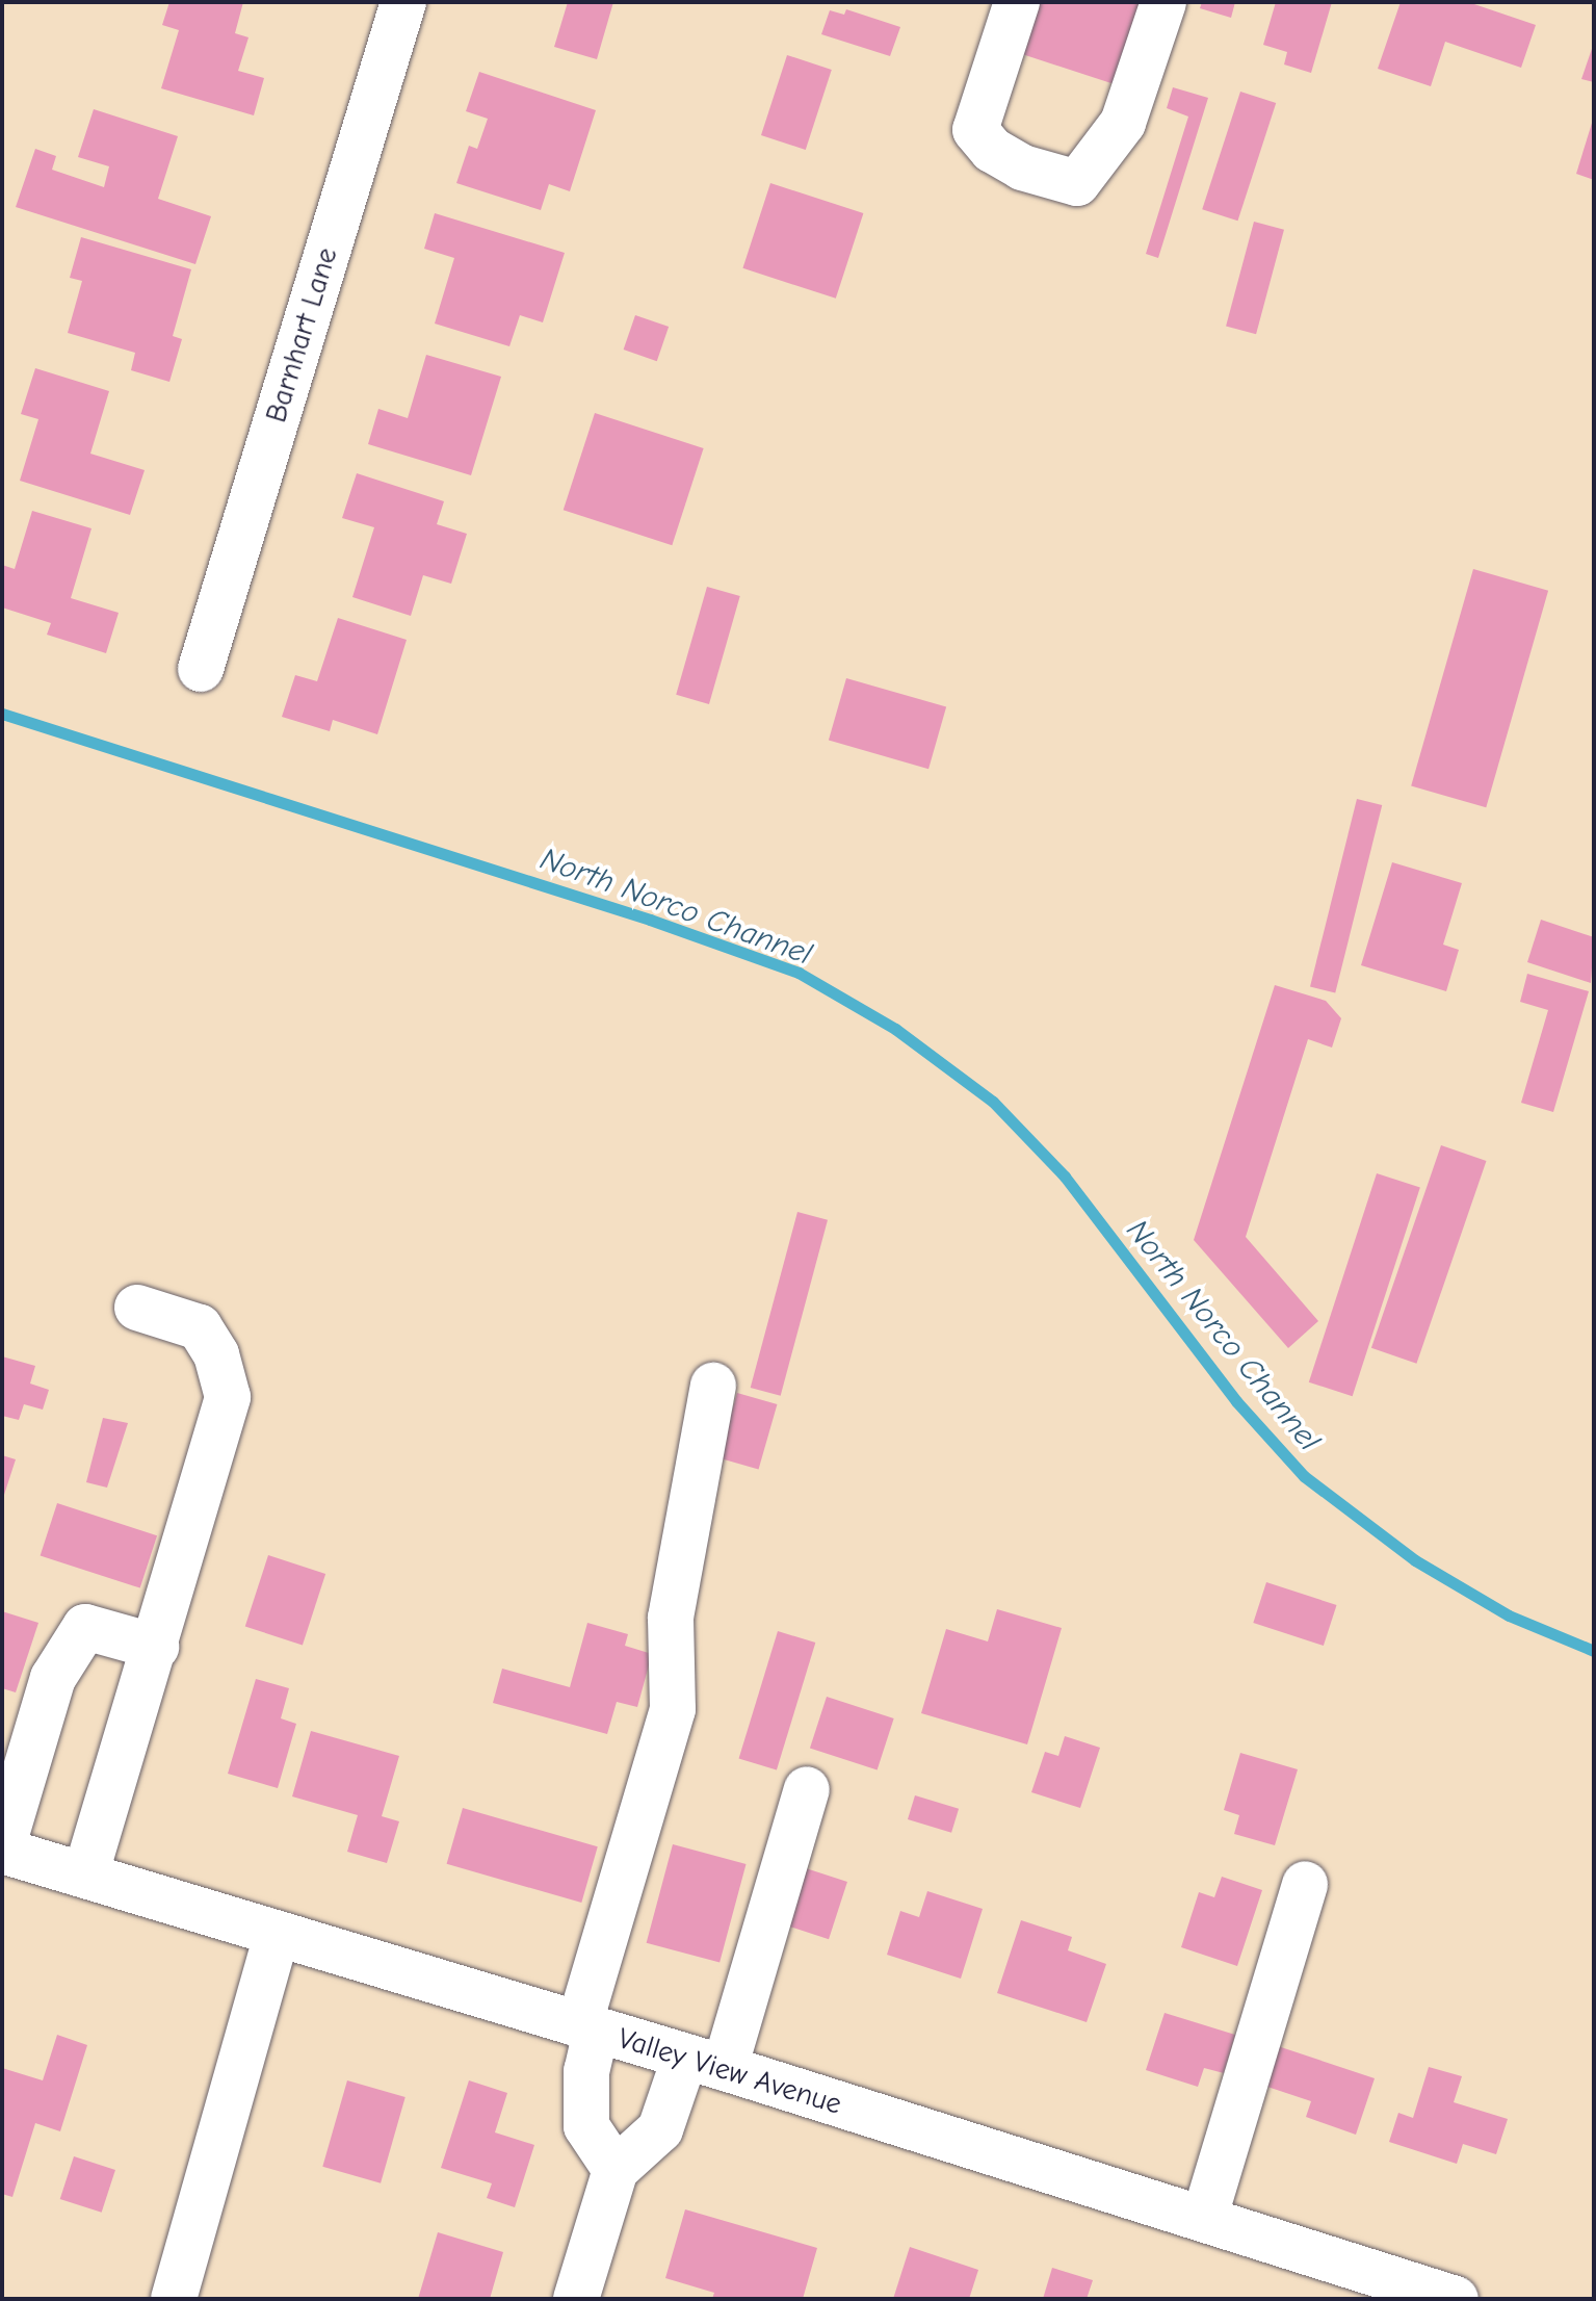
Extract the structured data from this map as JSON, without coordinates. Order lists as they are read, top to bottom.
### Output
{
  "streets": {
    "street": ["Barnhart Lane", "Valley View Avenue"]
  },
  "water": ["North Norco Channel"]
}
